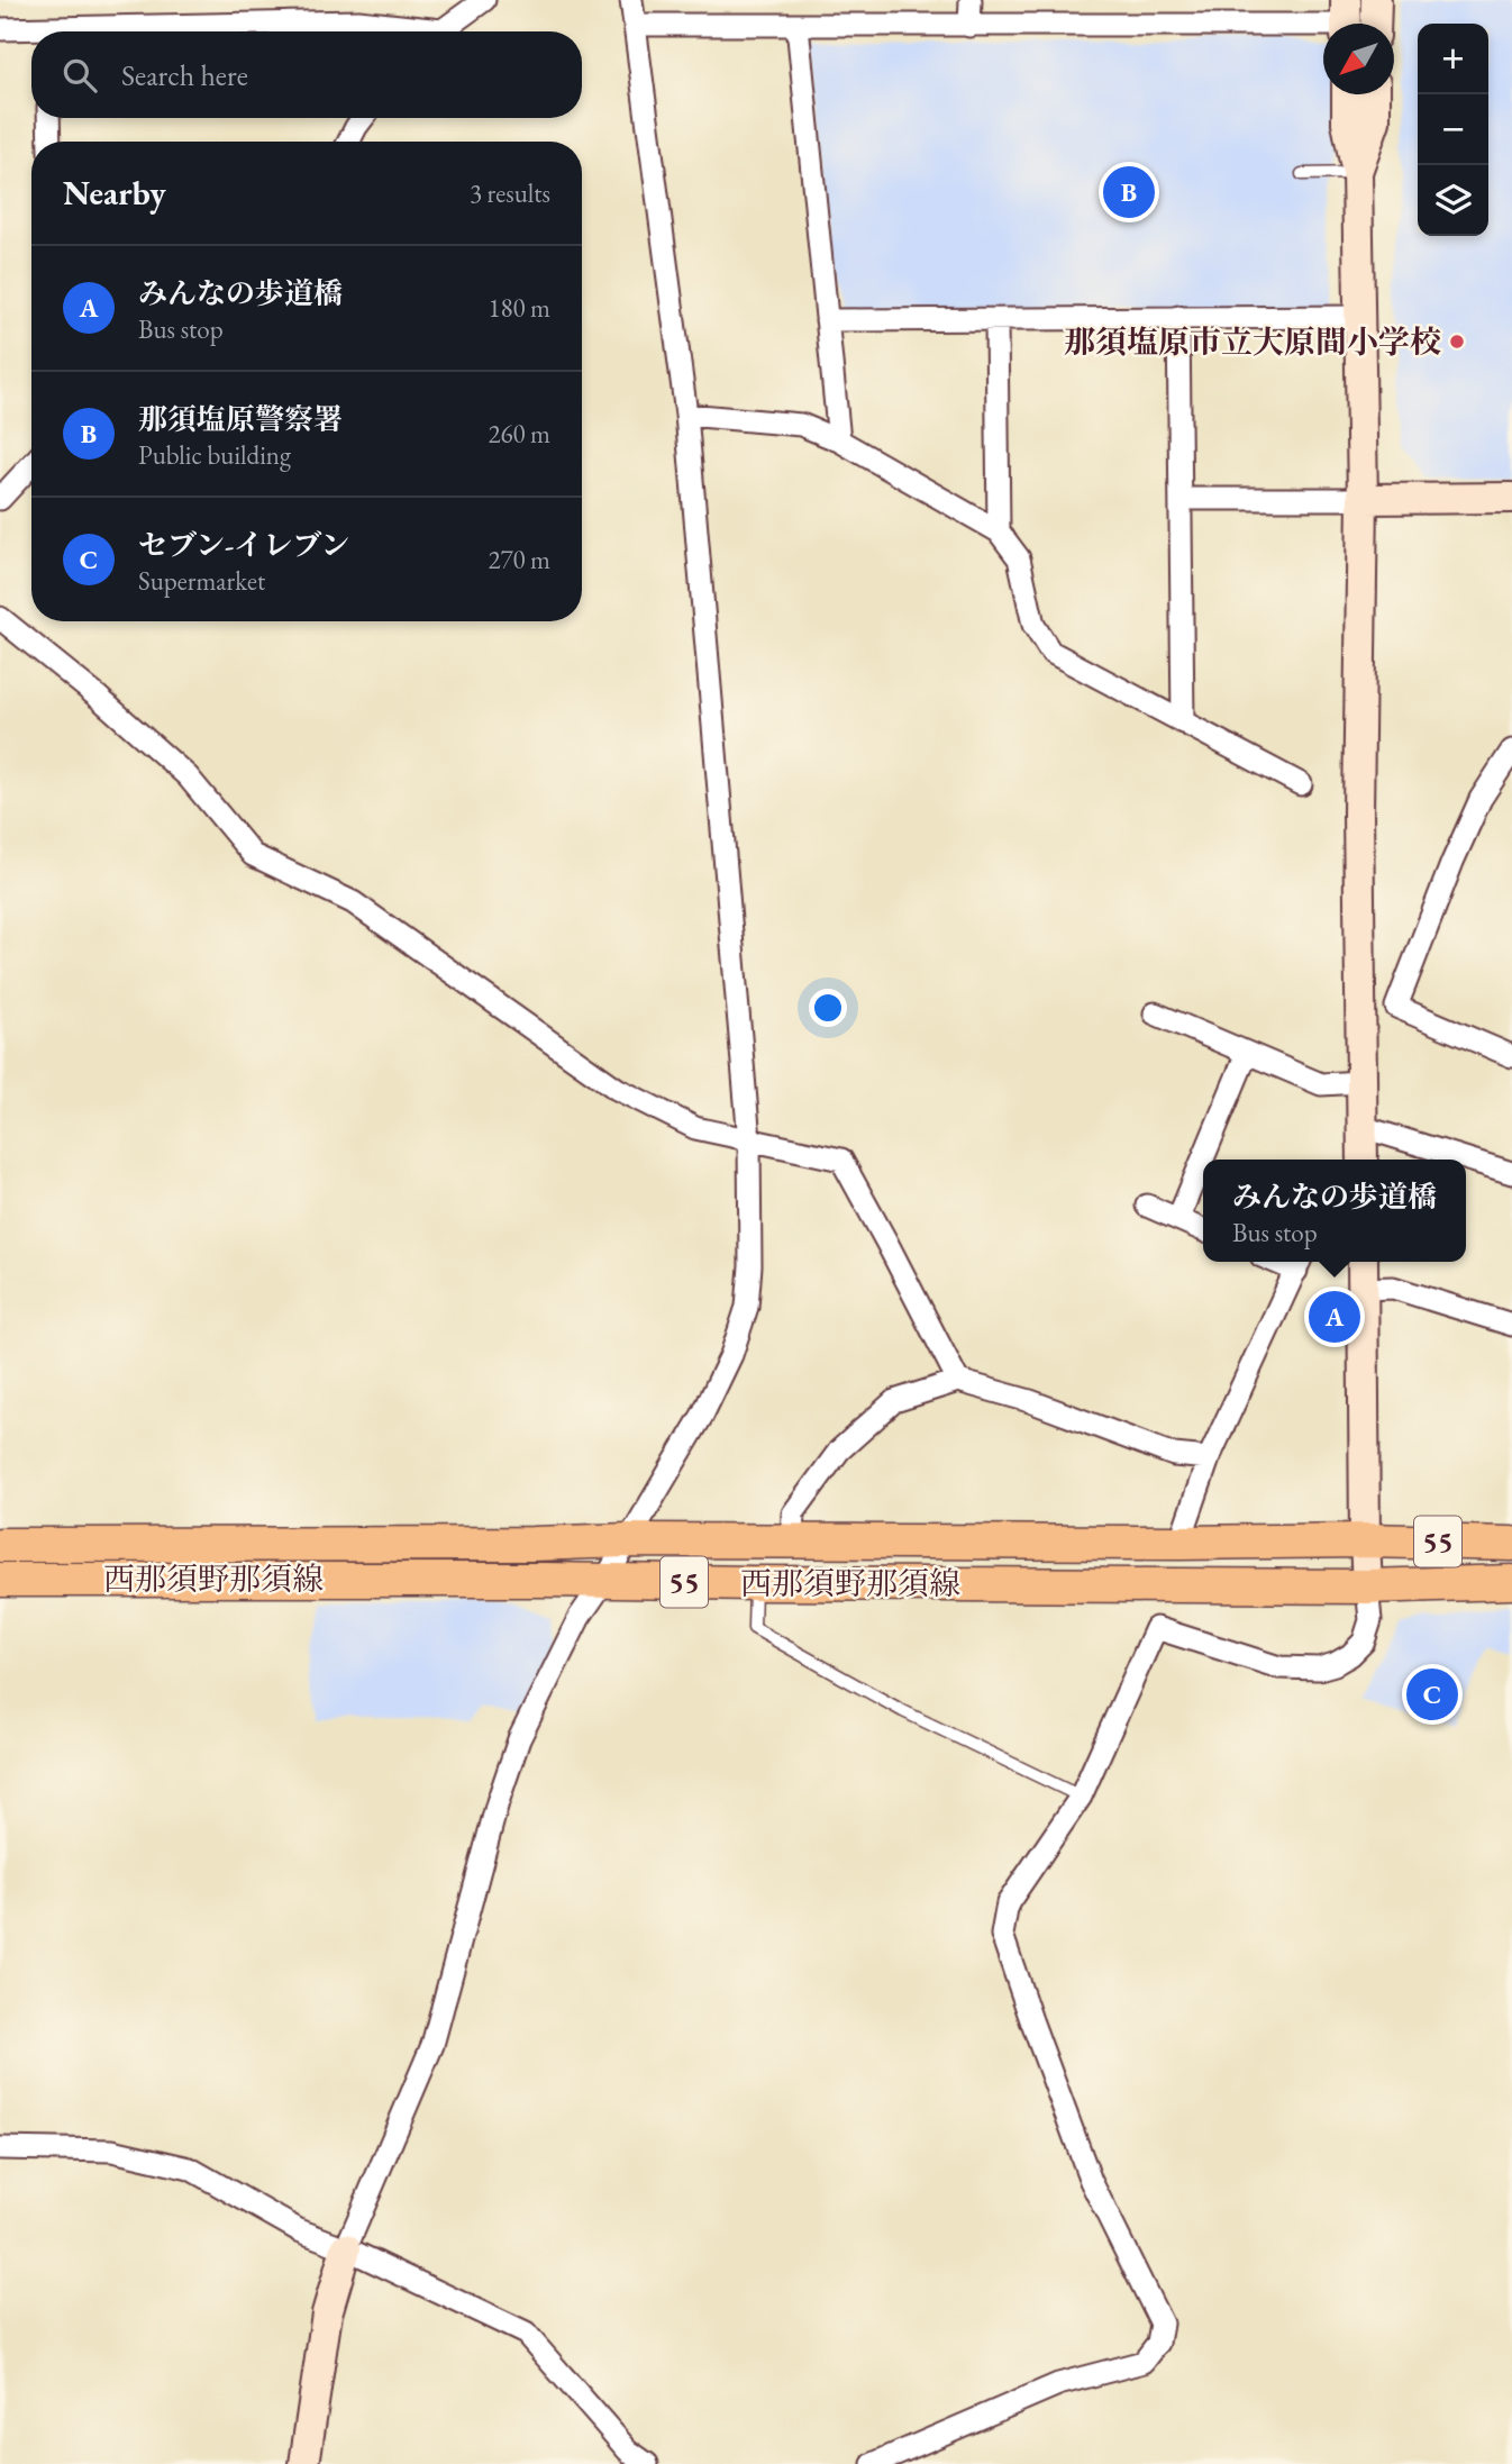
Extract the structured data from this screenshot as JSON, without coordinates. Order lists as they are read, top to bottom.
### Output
{
  "streets": {
    "main road": ["55", "西那須野那須線"]
  },
  "places": ["那須塩原市立大原間小学校"],
  "north": "bottom left",
  "page": {
    "map_buttons": ["+", "−"],
    "search": "Search here",
    "heading": ["Nearby", "3 results"],
    "pins": ["B", "A", "C"],
    "list": [
      {
        "mark": "A",
        "name": "みんなの歩道橋",
        "note": "Bus stop",
        "value": "180 m"
      },
      {
        "mark": "B",
        "name": "那須塩原警察署",
        "note": "Public building",
        "value": "260 m"
      },
      {
        "mark": "C",
        "name": "セブン-イレブン",
        "note": "Supermarket",
        "value": "270 m"
      }
    ],
    "popup": ["みんなの歩道橋", "Bus stop"]
  }
}
